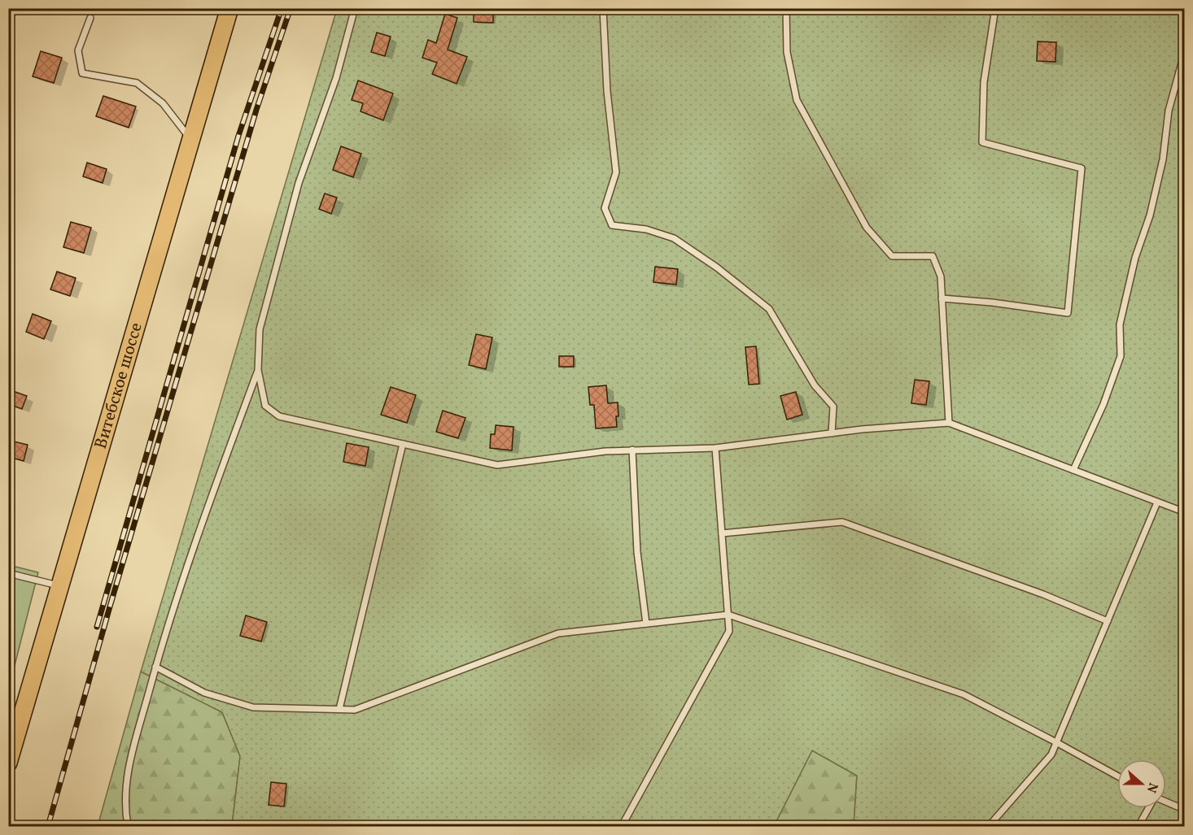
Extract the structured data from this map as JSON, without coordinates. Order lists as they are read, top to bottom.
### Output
{
  "streets": {
    "main road": ["Витебское шоссе"]
  },
  "north": "right"
}
